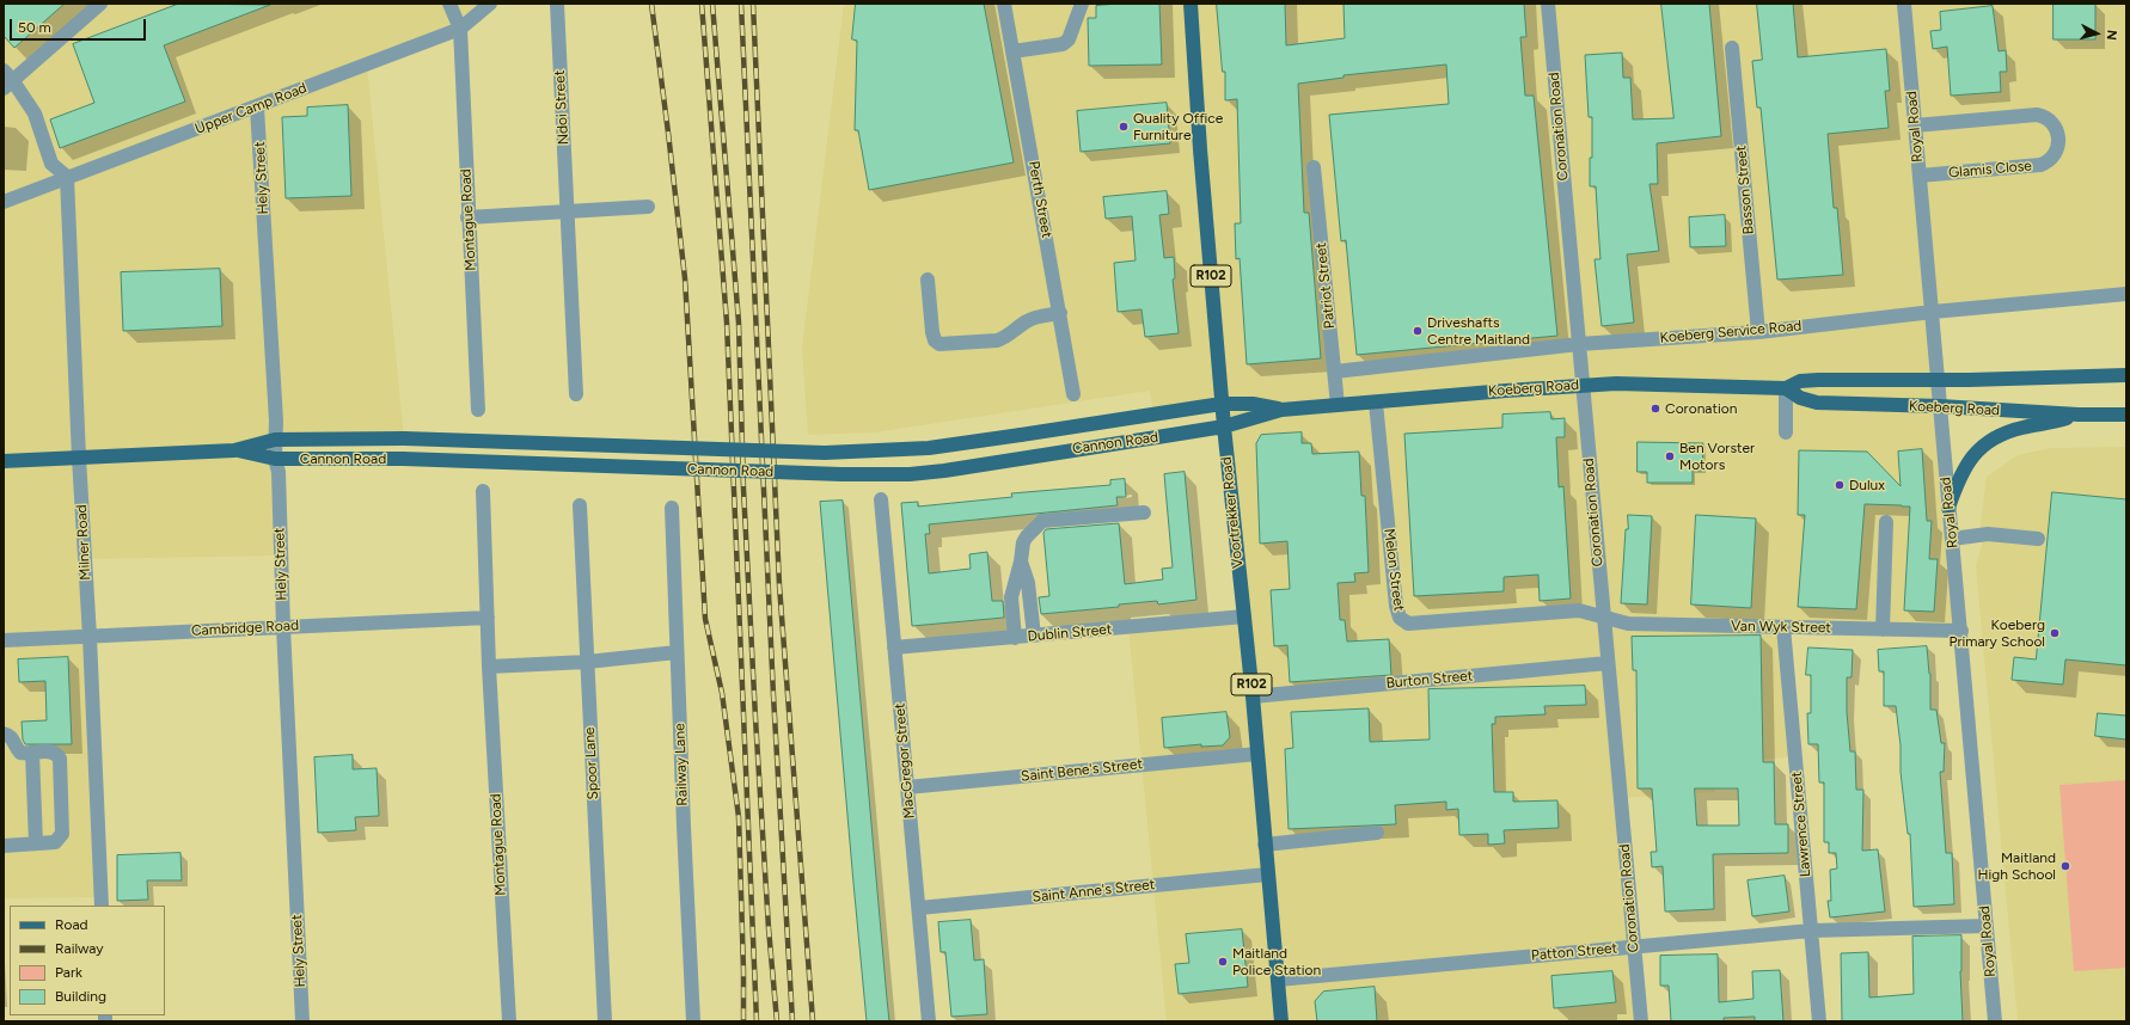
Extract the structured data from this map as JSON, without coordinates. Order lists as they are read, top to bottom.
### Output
{
  "streets": {
    "main road": [
      "R102",
      "Koeberg Road",
      "Cannon Road",
      "Voortrekker Road"
    ],
    "street": [
      "Ndoi Street",
      "Upper Camp Road",
      "Coronation Road",
      "Royal Road",
      "Glamis Close",
      "Hely Street",
      "Basson Street",
      "Perth Street",
      "Montague Road",
      "Patriot Street",
      "Koeberg Service Road",
      "Milner Road",
      "Melon Street",
      "Van Wyk Street",
      "Cambridge Road",
      "Dublin Street",
      "Burton Street",
      "MacGregor Street",
      "Spoor Lane",
      "Railway Lane",
      "Saint Bene's Street",
      "Lawrence Street",
      "Saint Anne's Street",
      "Patton Street"
    ]
  },
  "crossings": [
    ["Upper Camp Road", "Hely Street"],
    ["Upper Camp Road", "Montague Road"],
    ["Upper Camp Road", "Milner Road"],
    ["Coronation Road", "Koeberg Service Road"],
    ["Coronation Road", "Koeberg Road"],
    ["Coronation Road", "Melon Street"],
    ["Coronation Road", "Van Wyk Street"],
    ["Coronation Road", "Burton Street"],
    ["Coronation Road", "Patton Street"],
    ["Royal Road", "Glamis Close"],
    ["Royal Road", "Koeberg Service Road"],
    ["Royal Road", "Koeberg Road"],
    ["Royal Road", "Van Wyk Street"],
    ["Royal Road", "Patton Street"],
    ["Hely Street", "Cannon Road"],
    ["Hely Street", "Cambridge Road"],
    ["Basson Street", "Koeberg Service Road"],
    ["Montague Road", "Cambridge Road"],
    ["Patriot Street", "Koeberg Service Road"],
    ["Patriot Street", "Koeberg Road"],
    ["Koeberg Road", "Cannon Road"],
    ["Koeberg Road", "Voortrekker Road"],
    ["Koeberg Road", "Melon Street"],
    ["Cannon Road", "Voortrekker Road"],
    ["Cannon Road", "Milner Road"],
    ["Voortrekker Road", "Dublin Street"],
    ["Voortrekker Road", "Burton Street"],
    ["Voortrekker Road", "Saint Bene's Street"],
    ["Voortrekker Road", "Saint Anne's Street"],
    ["Voortrekker Road", "Patton Street"],
    ["Milner Road", "Cambridge Road"],
    ["Melon Street", "Van Wyk Street"],
    ["Van Wyk Street", "Lawrence Street"],
    ["Dublin Street", "MacGregor Street"],
    ["MacGregor Street", "Saint Bene's Street"],
    ["MacGregor Street", "Saint Anne's Street"],
    ["Lawrence Street", "Patton Street"]
  ],
  "places": [
    "Quality Office Furniture",
    "Driveshafts Centre Maitland",
    "Coronation",
    "Ben Vorster Motors",
    "Dulux",
    "Koeberg Primary School",
    "Maitland High School",
    "Maitland Police Station"
  ],
  "legend": [
    "Road",
    "Railway",
    "Park",
    "Building"
  ],
  "scale_bar": "50 m",
  "north": "right"
}
